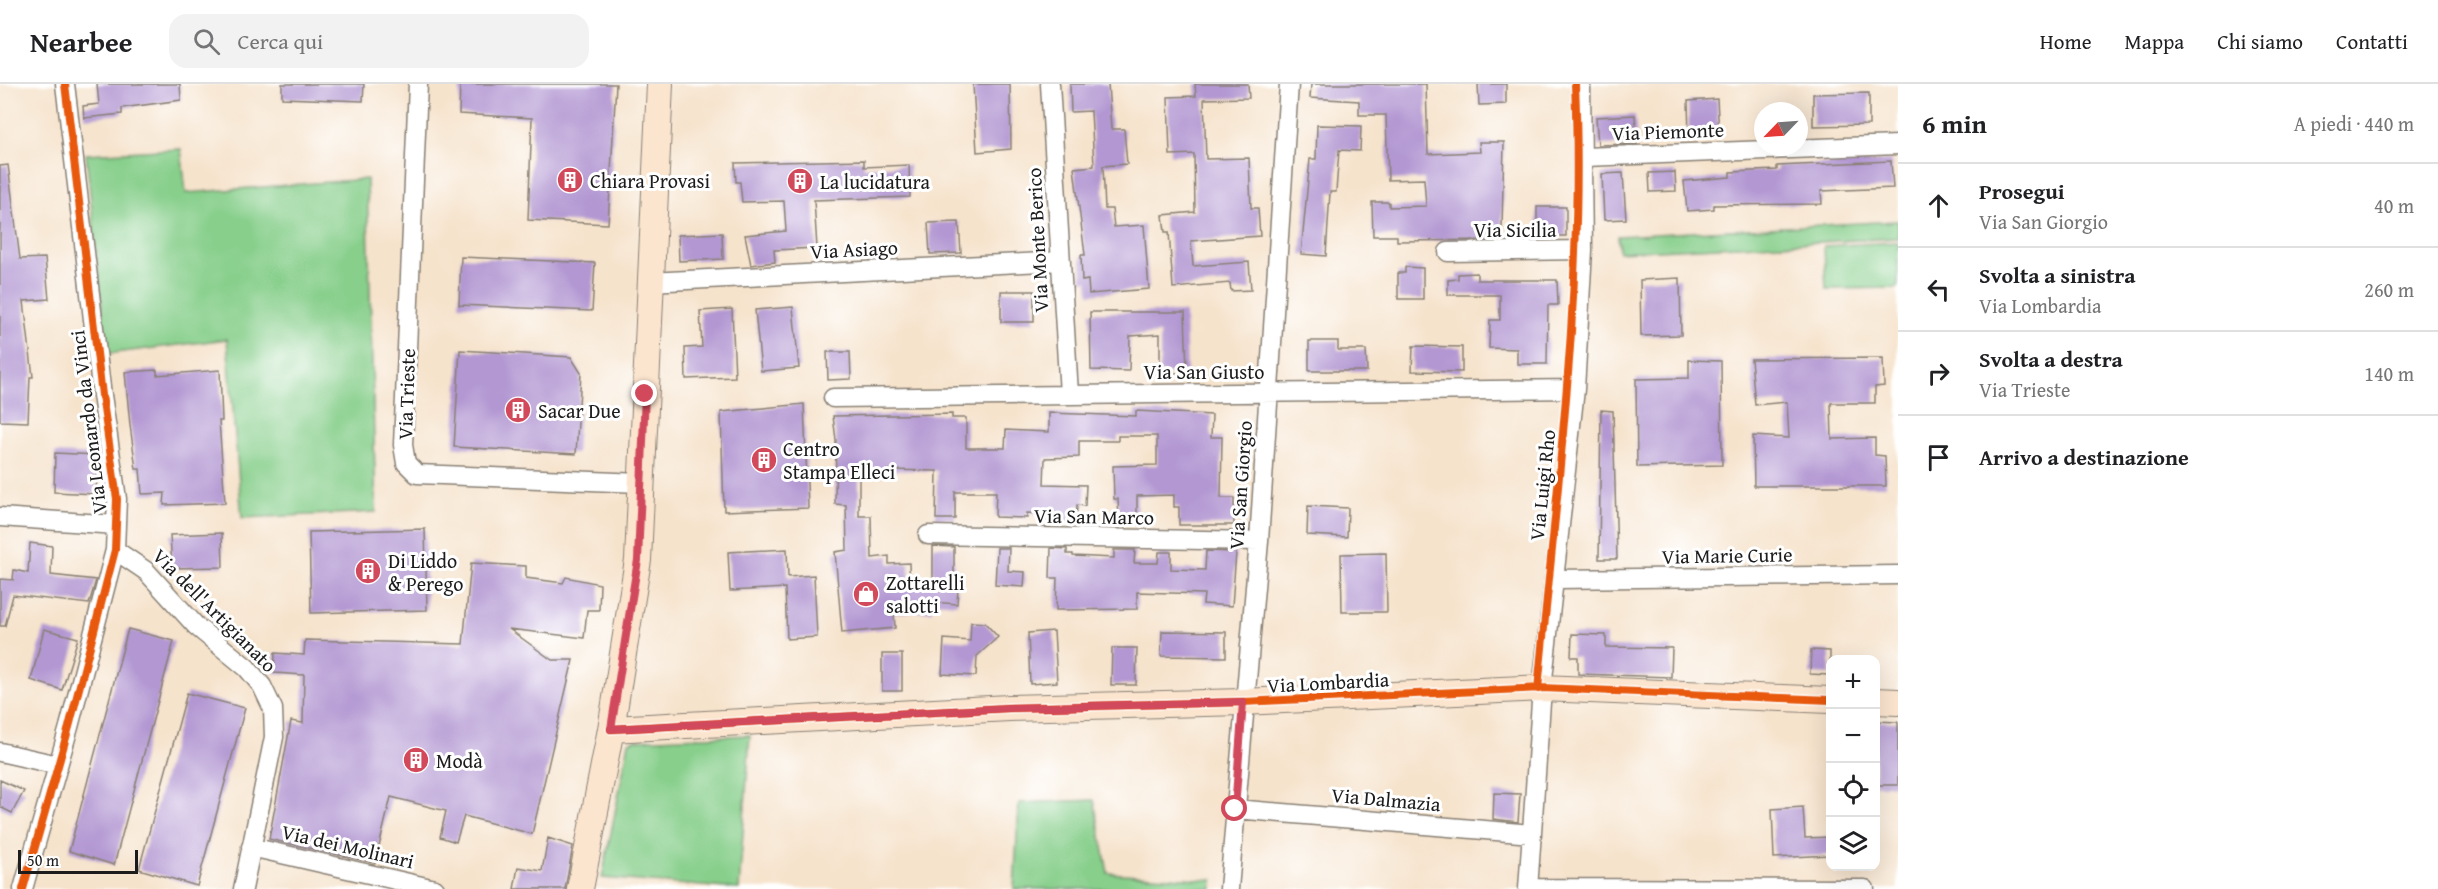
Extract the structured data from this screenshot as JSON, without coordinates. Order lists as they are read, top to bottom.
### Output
{
  "streets": {
    "street": [
      "Via Piemonte",
      "Via Sicilia",
      "Via Monte Berico",
      "Via Asiago",
      "Via San Giusto",
      "Via Trieste",
      "Via Leonardo da Vinci",
      "Via San Giorgio",
      "Via Luigi Rho",
      "Via San Marco",
      "Via Marie Curie",
      "Via dell'Artigianato",
      "Via Lombardia",
      "Via Dalmazia",
      "Via dei Molinari"
    ]
  },
  "crossings": [
    ["Via Piemonte", "Via Luigi Rho"],
    ["Via Sicilia", "Via Luigi Rho"],
    ["Via Monte Berico", "Via Asiago"],
    ["Via Monte Berico", "Via San Giusto"],
    ["Via San Giusto", "Via San Giorgio"],
    ["Via San Giusto", "Via Luigi Rho"],
    ["Via Leonardo da Vinci", "Via dell'Artigianato"],
    ["Via San Giorgio", "Via San Marco"],
    ["Via San Giorgio", "Via Lombardia"],
    ["Via San Giorgio", "Via Dalmazia"],
    ["Via Luigi Rho", "Via Marie Curie"],
    ["Via Luigi Rho", "Via Lombardia"],
    ["Via Luigi Rho", "Via Dalmazia"],
    ["Via dell'Artigianato", "Via dei Molinari"]
  ],
  "places": {
    "building": [
      "Chiara Provasi",
      "La lucidatura",
      "Sacar Due",
      "Centro Stampa Elleci",
      "Di Liddo & Perego",
      "Modà"
    ],
    "shop": ["Zottarelli salotti"]
  },
  "scale_bar": "50 m",
  "north": "bottom left",
  "page": {
    "header": "Nearbee",
    "search": "Cerca qui",
    "nav": [
      "Home",
      "Mappa",
      "Chi siamo",
      "Contatti"
    ],
    "heading": ["6 min", "A piedi · 440 m"],
    "list": [
      ["Prosegui", "Via San Giorgio", "40 m"],
      ["Svolta a sinistra", "Via Lombardia", "260 m"],
      ["Svolta a destra", "Via Trieste", "140 m"],
      "Arrivo a destinazione"
    ],
    "map_buttons": ["+", "−"],
    "scale": "50 m"
  }
}
